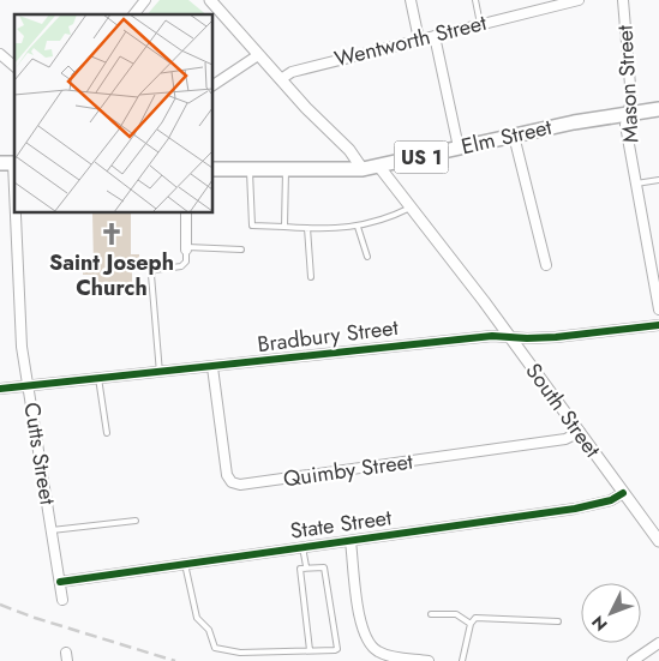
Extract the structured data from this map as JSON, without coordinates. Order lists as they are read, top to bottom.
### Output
{
  "streets": {
    "main road": ["Elm Street", "US 1"],
    "street": [
      "Wentworth Street",
      "Mason Street",
      "Bradbury Street",
      "South Street",
      "Cutts Street",
      "Quimby Street",
      "State Street"
    ]
  },
  "crossings": [
    ["Mason Street", "Elm Street"],
    ["Elm Street", "South Street"],
    ["Bradbury Street", "South Street"],
    ["Bradbury Street", "Cutts Street"],
    ["Bradbury Street", "Quimby Street"],
    ["South Street", "Quimby Street"],
    ["South Street", "State Street"],
    ["Cutts Street", "State Street"]
  ],
  "places": {
    "church": ["Saint Joseph Church"]
  },
  "north": "bottom left"
}
